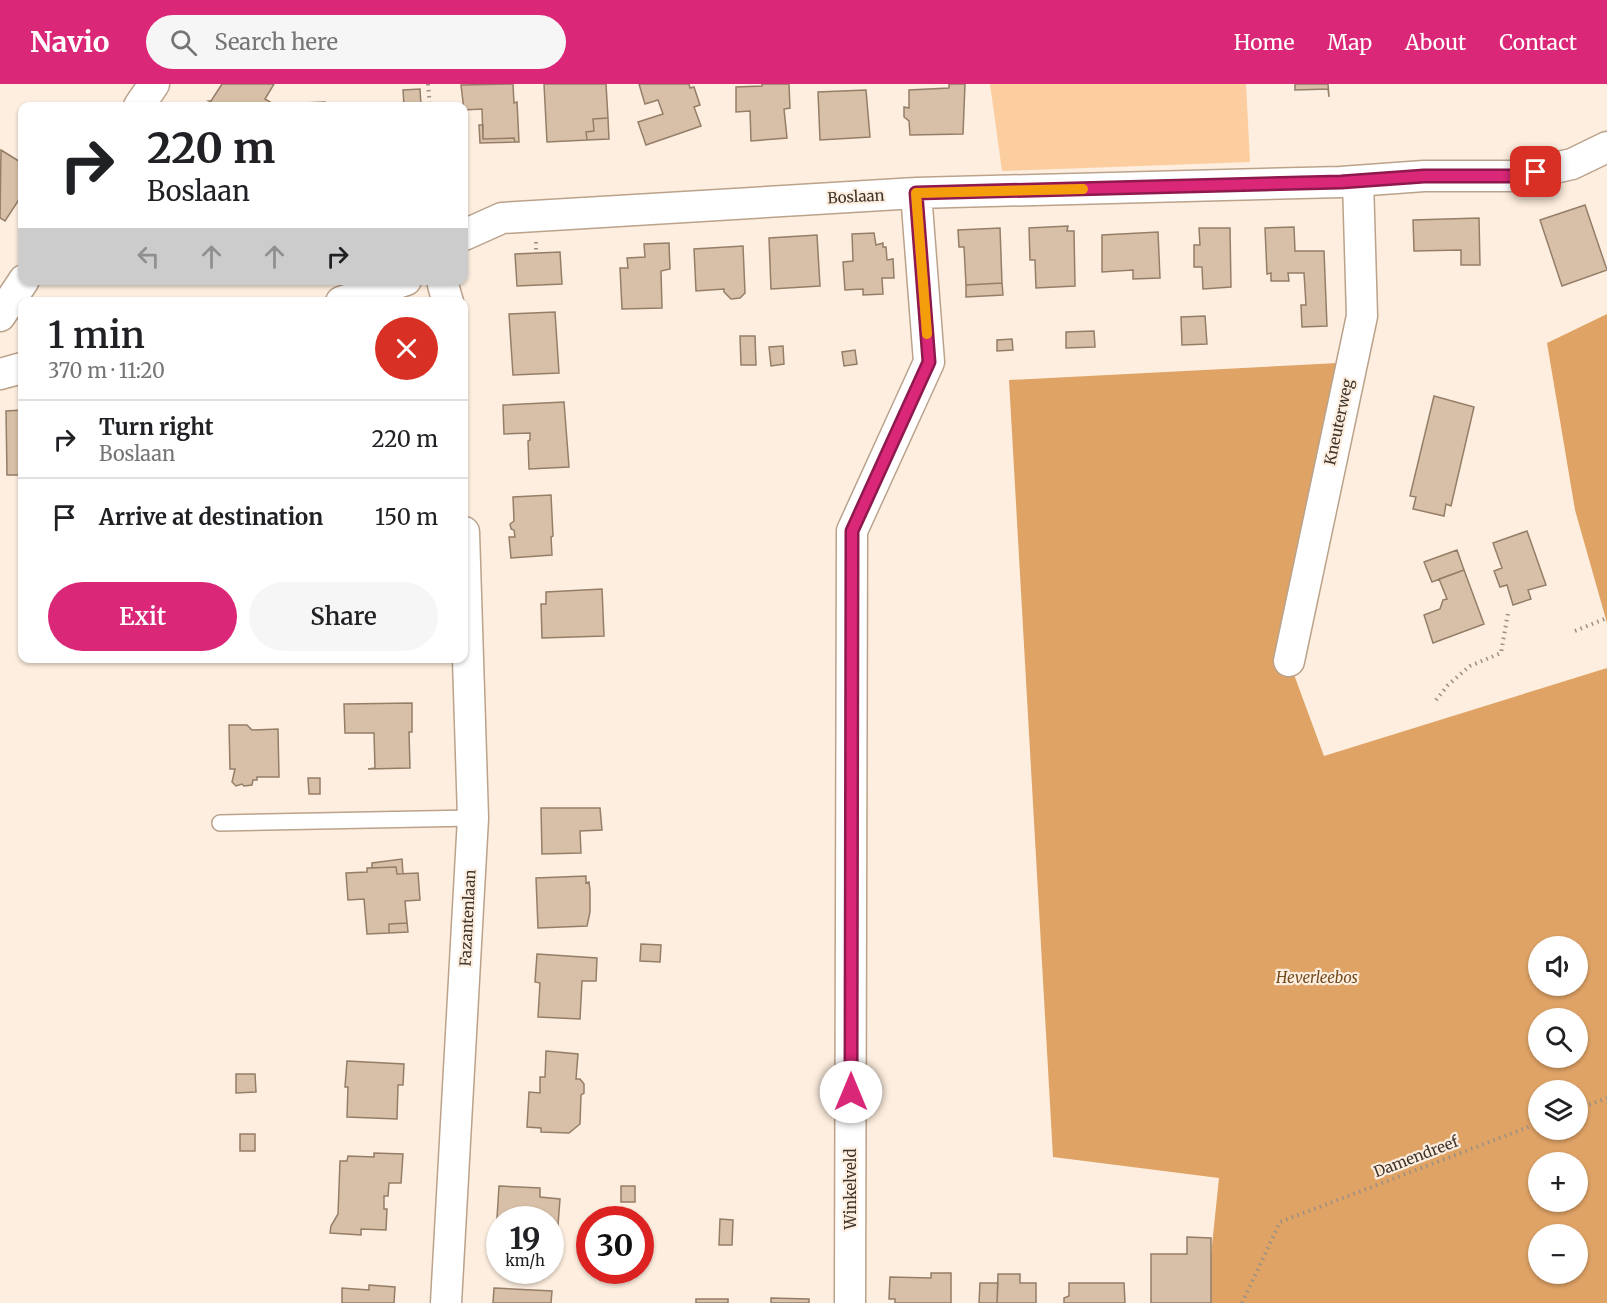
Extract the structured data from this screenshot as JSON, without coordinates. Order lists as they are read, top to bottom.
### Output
{
  "streets": {
    "street": [
      "Boslaan",
      "Kneuterweg",
      "Fazantenlaan",
      "Winkelveld"
    ],
    "path": ["Damendreef"]
  },
  "crossings": [
    ["Boslaan", "Kneuterweg"],
    ["Boslaan", "Winkelveld"]
  ],
  "parks": ["Heverleebos"],
  "page": {
    "header": "Navio",
    "search": "Search here",
    "nav": [
      "Home",
      "Map",
      "About",
      "Contact"
    ],
    "turn": ["220 m", "Boslaan"],
    "heading": ["1 min", "370 m · 11:20"],
    "list": [
      {
        "name": "Turn right",
        "note": "Boslaan",
        "value": "220 m"
      },
      {
        "name": "Arrive at destination",
        "value": "150 m"
      }
    ],
    "buttons": ["Exit", "Share"],
    "map_buttons": ["+", "−"],
    "speed": "19 km/h",
    "limit": "30"
  }
}
